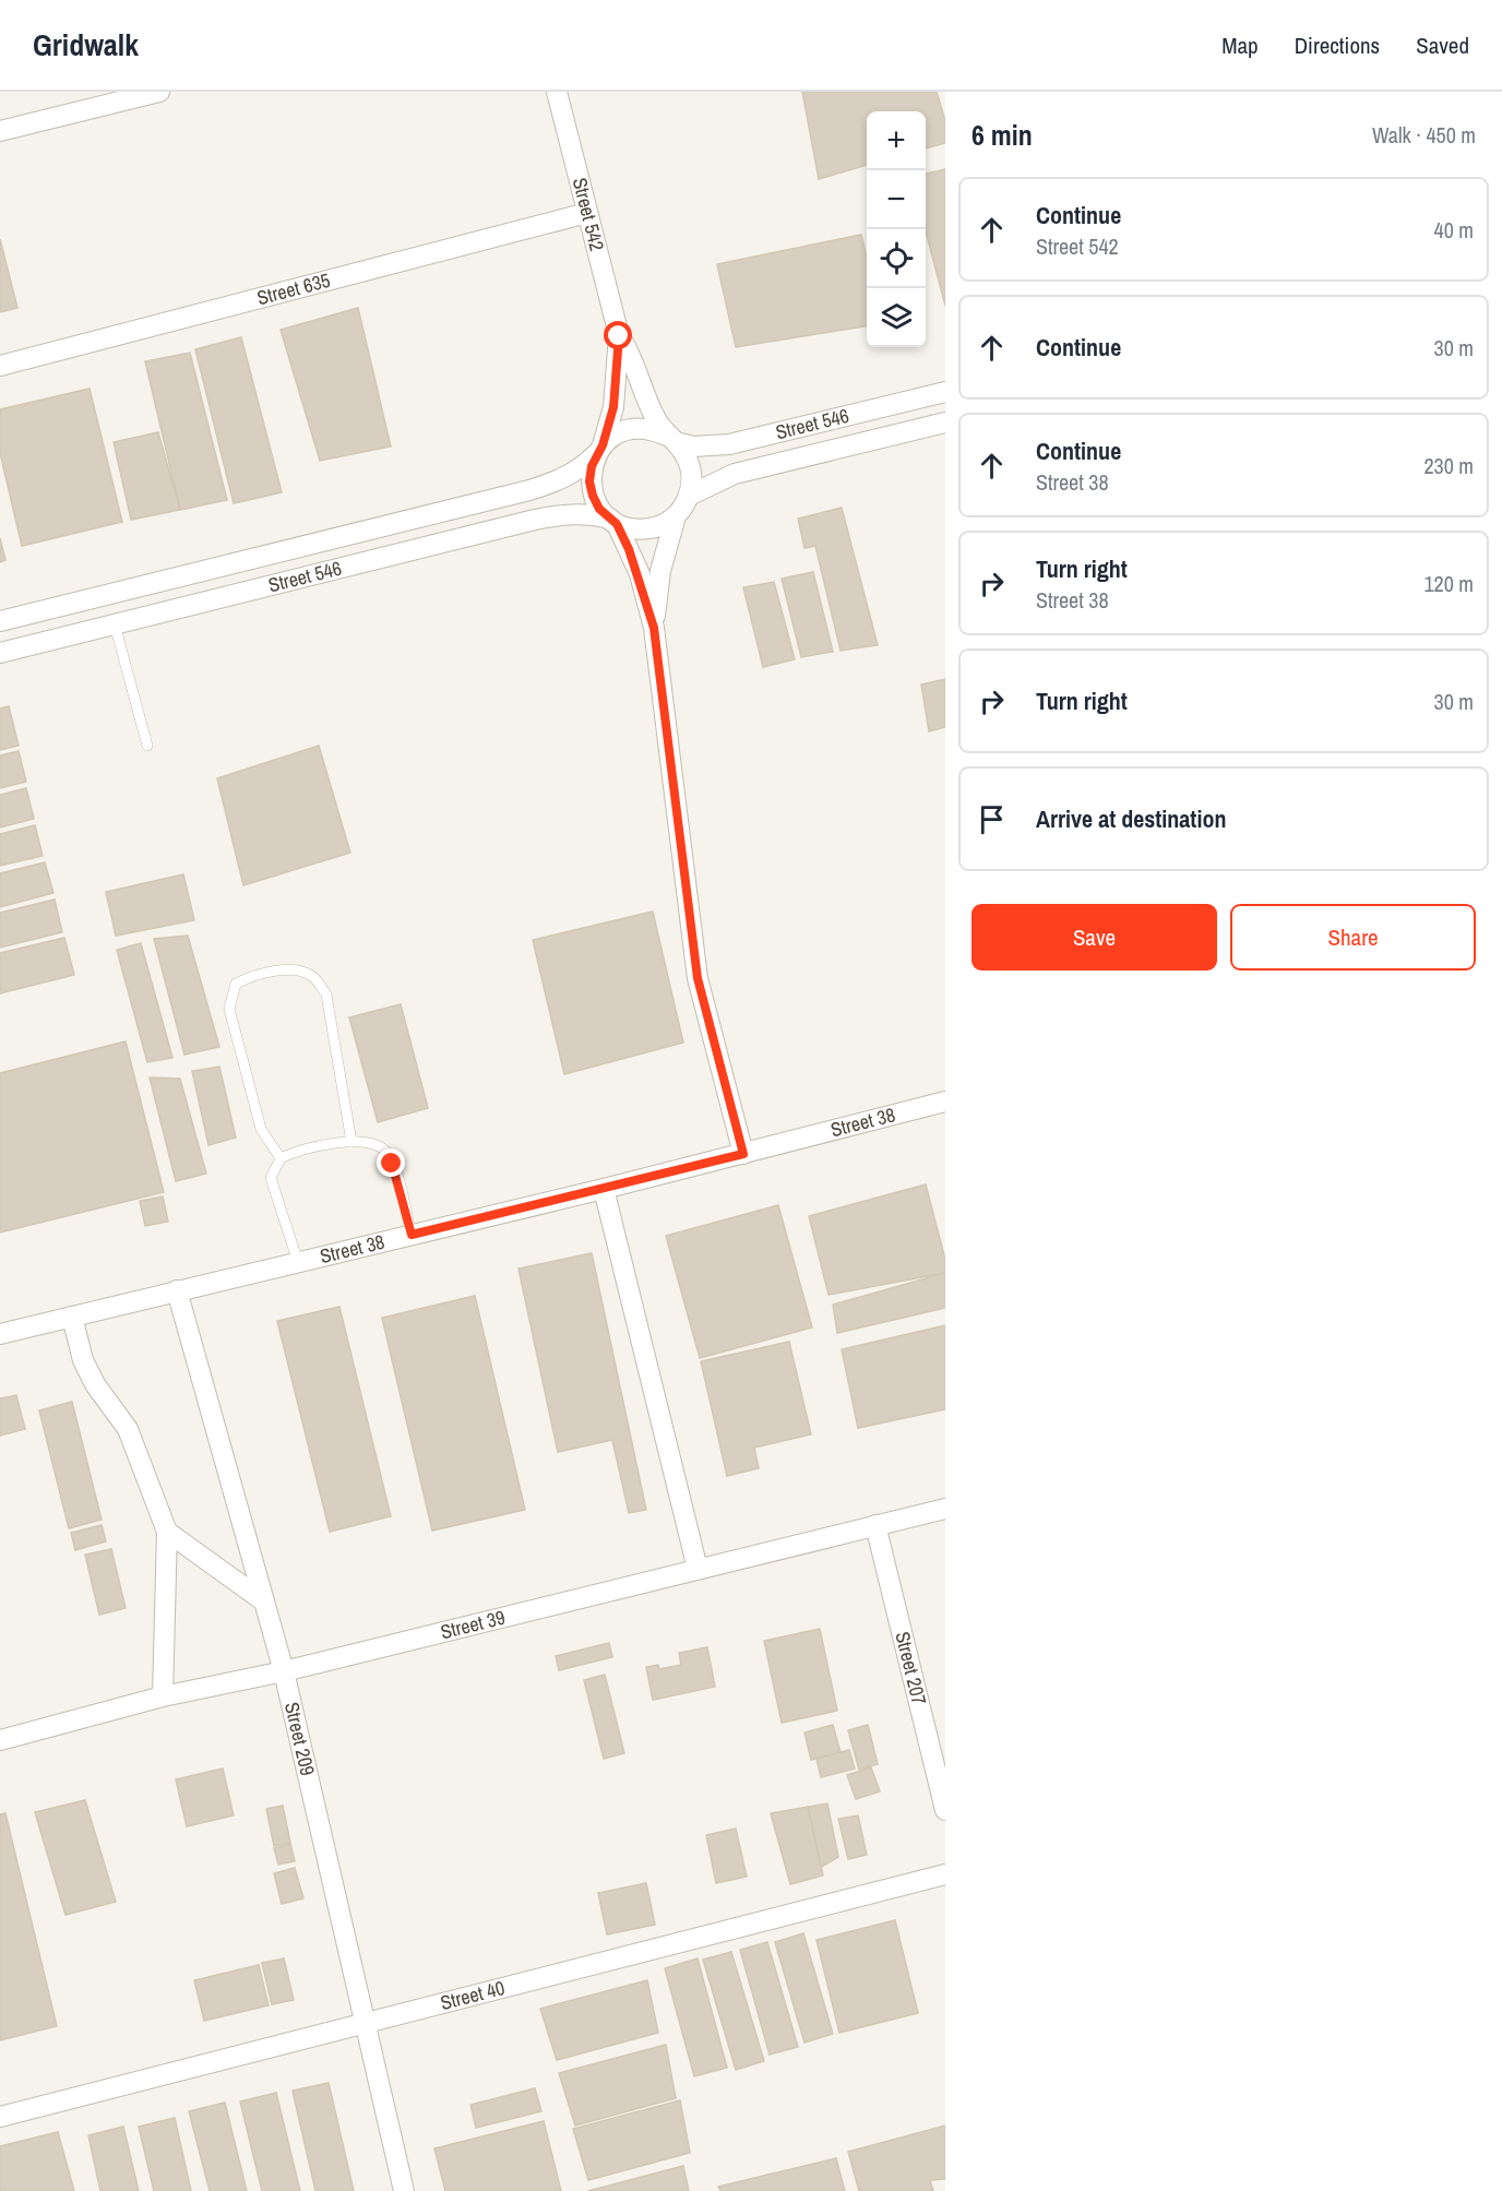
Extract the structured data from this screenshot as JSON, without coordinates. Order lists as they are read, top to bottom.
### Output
{
  "streets": {
    "street": [
      "Street 542",
      "Street 635",
      "Street 546",
      "Street 38",
      "Street 39",
      "Street 207",
      "Street 209",
      "Street 40"
    ]
  },
  "crossings": [
    ["Street 542", "Street 635"],
    ["Street 542", "Street 546"],
    ["Street 38", "Street 209"],
    ["Street 39", "Street 207"],
    ["Street 39", "Street 209"],
    ["Street 209", "Street 40"]
  ],
  "page": {
    "header": "Gridwalk",
    "nav": ["Map", "Directions", "Saved"],
    "heading": ["6 min", "Walk · 450 m"],
    "map_buttons": ["+", "−"],
    "list": [
      ["Continue", "Street 542", "40 m"],
      ["Continue", "30 m"],
      ["Continue", "Street 38", "230 m"],
      ["Turn right", "Street 38", "120 m"],
      ["Turn right", "30 m"],
      "Arrive at destination"
    ],
    "buttons": ["Save", "Share"]
  }
}
